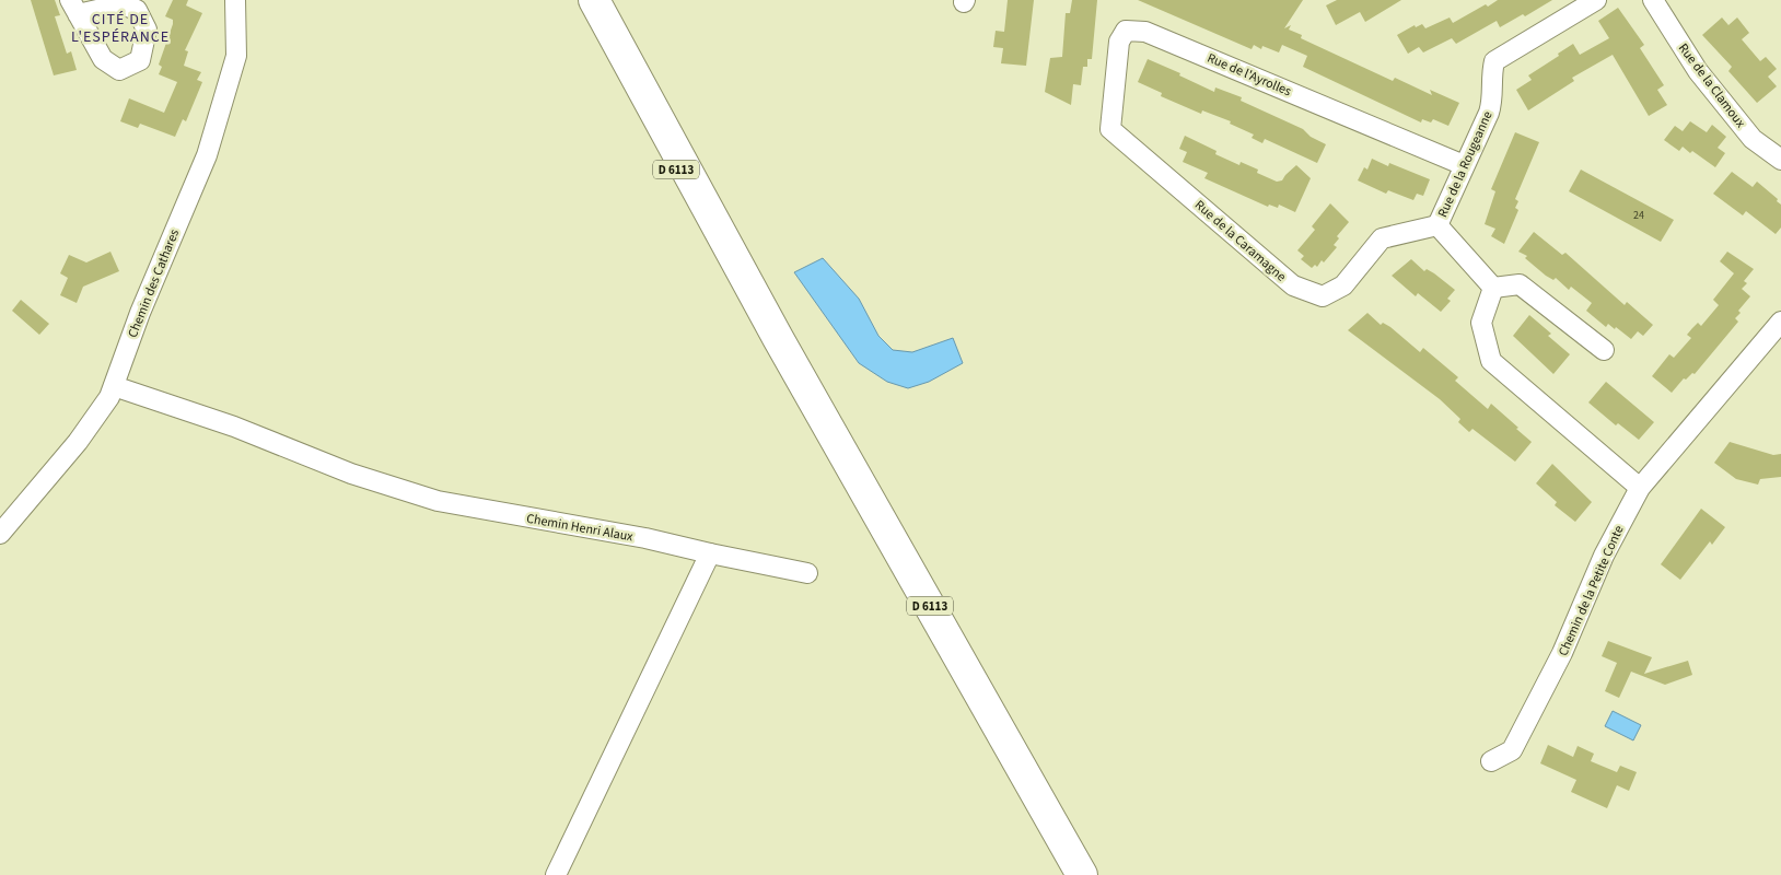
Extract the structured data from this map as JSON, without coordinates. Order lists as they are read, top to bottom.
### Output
{
  "streets": {
    "main road": ["D 6113"],
    "street": [
      "Rue de l'Ayrolles",
      "Rue de la Clamoux",
      "Rue de la Rougeanne",
      "Rue de la Caramagne",
      "Chemin des Cathares",
      "Chemin Henri Alaux",
      "Chemin de la Petite Conte"
    ]
  },
  "crossings": [
    ["Rue de l'Ayrolles", "Rue de la Rougeanne"],
    ["Rue de l'Ayrolles", "Rue de la Caramagne"],
    ["Rue de la Rougeanne", "Rue de la Caramagne"],
    ["Chemin des Cathares", "Chemin Henri Alaux"]
  ],
  "districts": ["CITÉ DE L'ESPÉRANCE"],
  "house_numbers": ["24"]
}
